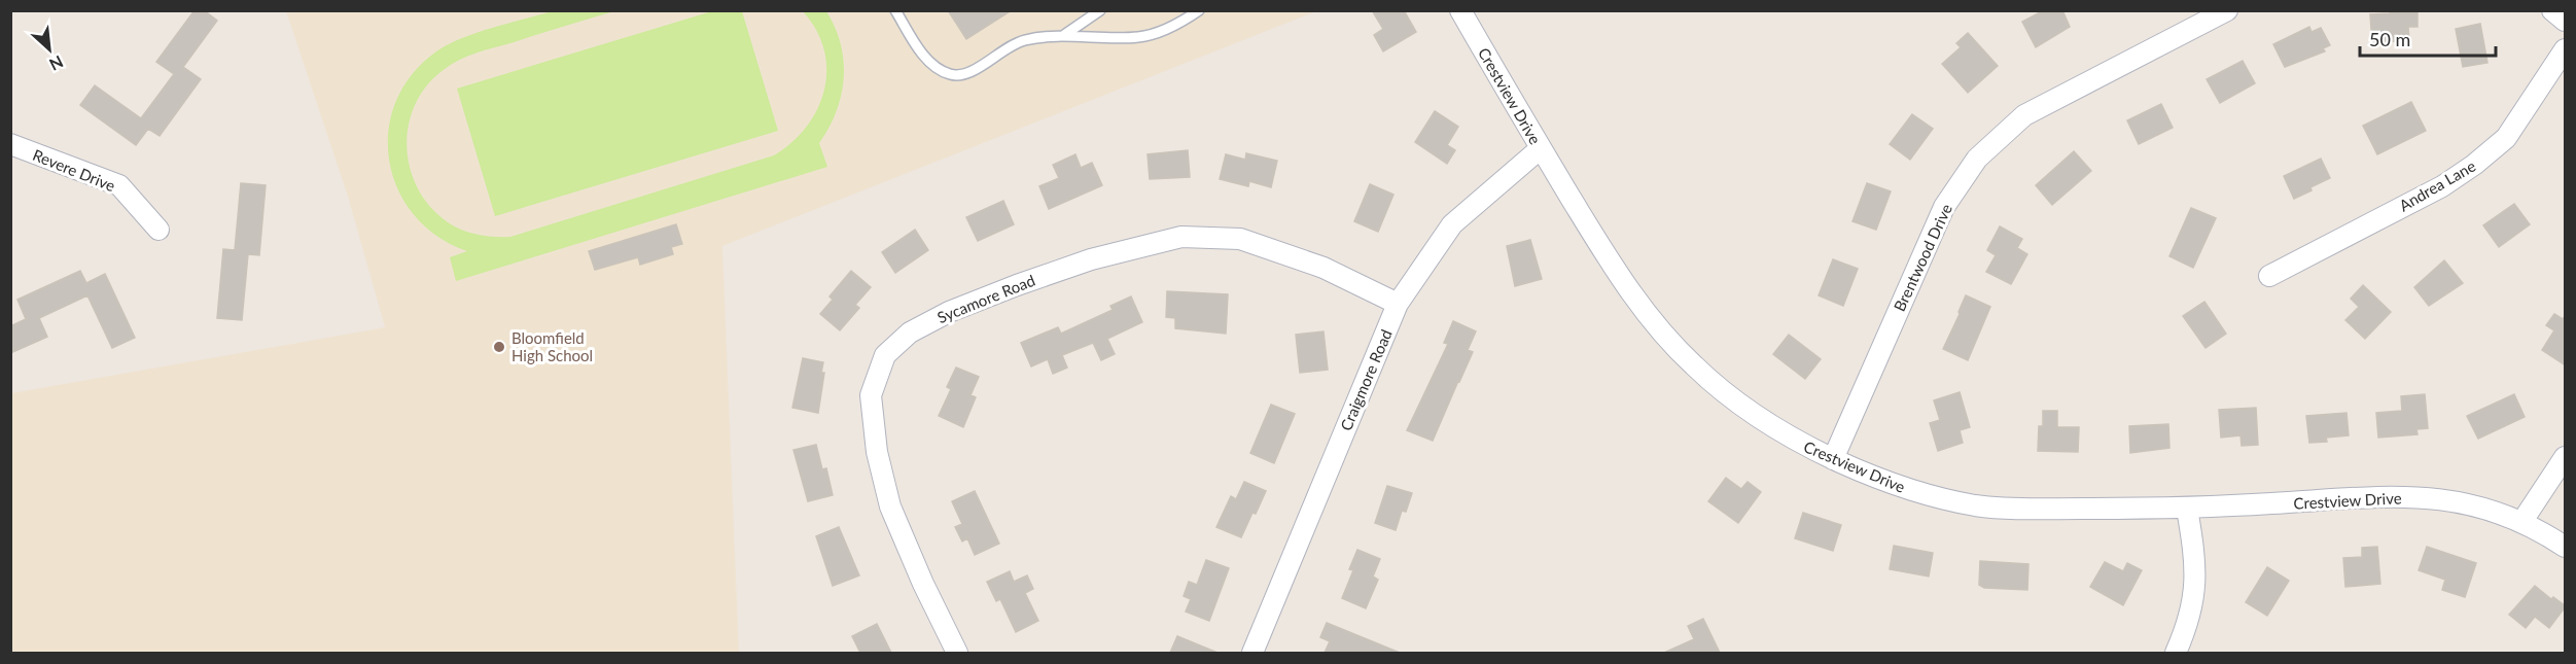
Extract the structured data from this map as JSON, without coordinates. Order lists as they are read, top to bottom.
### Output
{
  "streets": {
    "street": [
      "Crestview Drive",
      "Revere Drive",
      "Andrea Lane",
      "Brentwood Drive",
      "Sycamore Road",
      "Craigmore Road"
    ]
  },
  "crossings": [
    ["Crestview Drive", "Brentwood Drive"],
    ["Crestview Drive", "Craigmore Road"],
    ["Sycamore Road", "Craigmore Road"]
  ],
  "places": ["Bloomfield High School"],
  "scale_bar": "50 m",
  "north": "bottom right"
}
